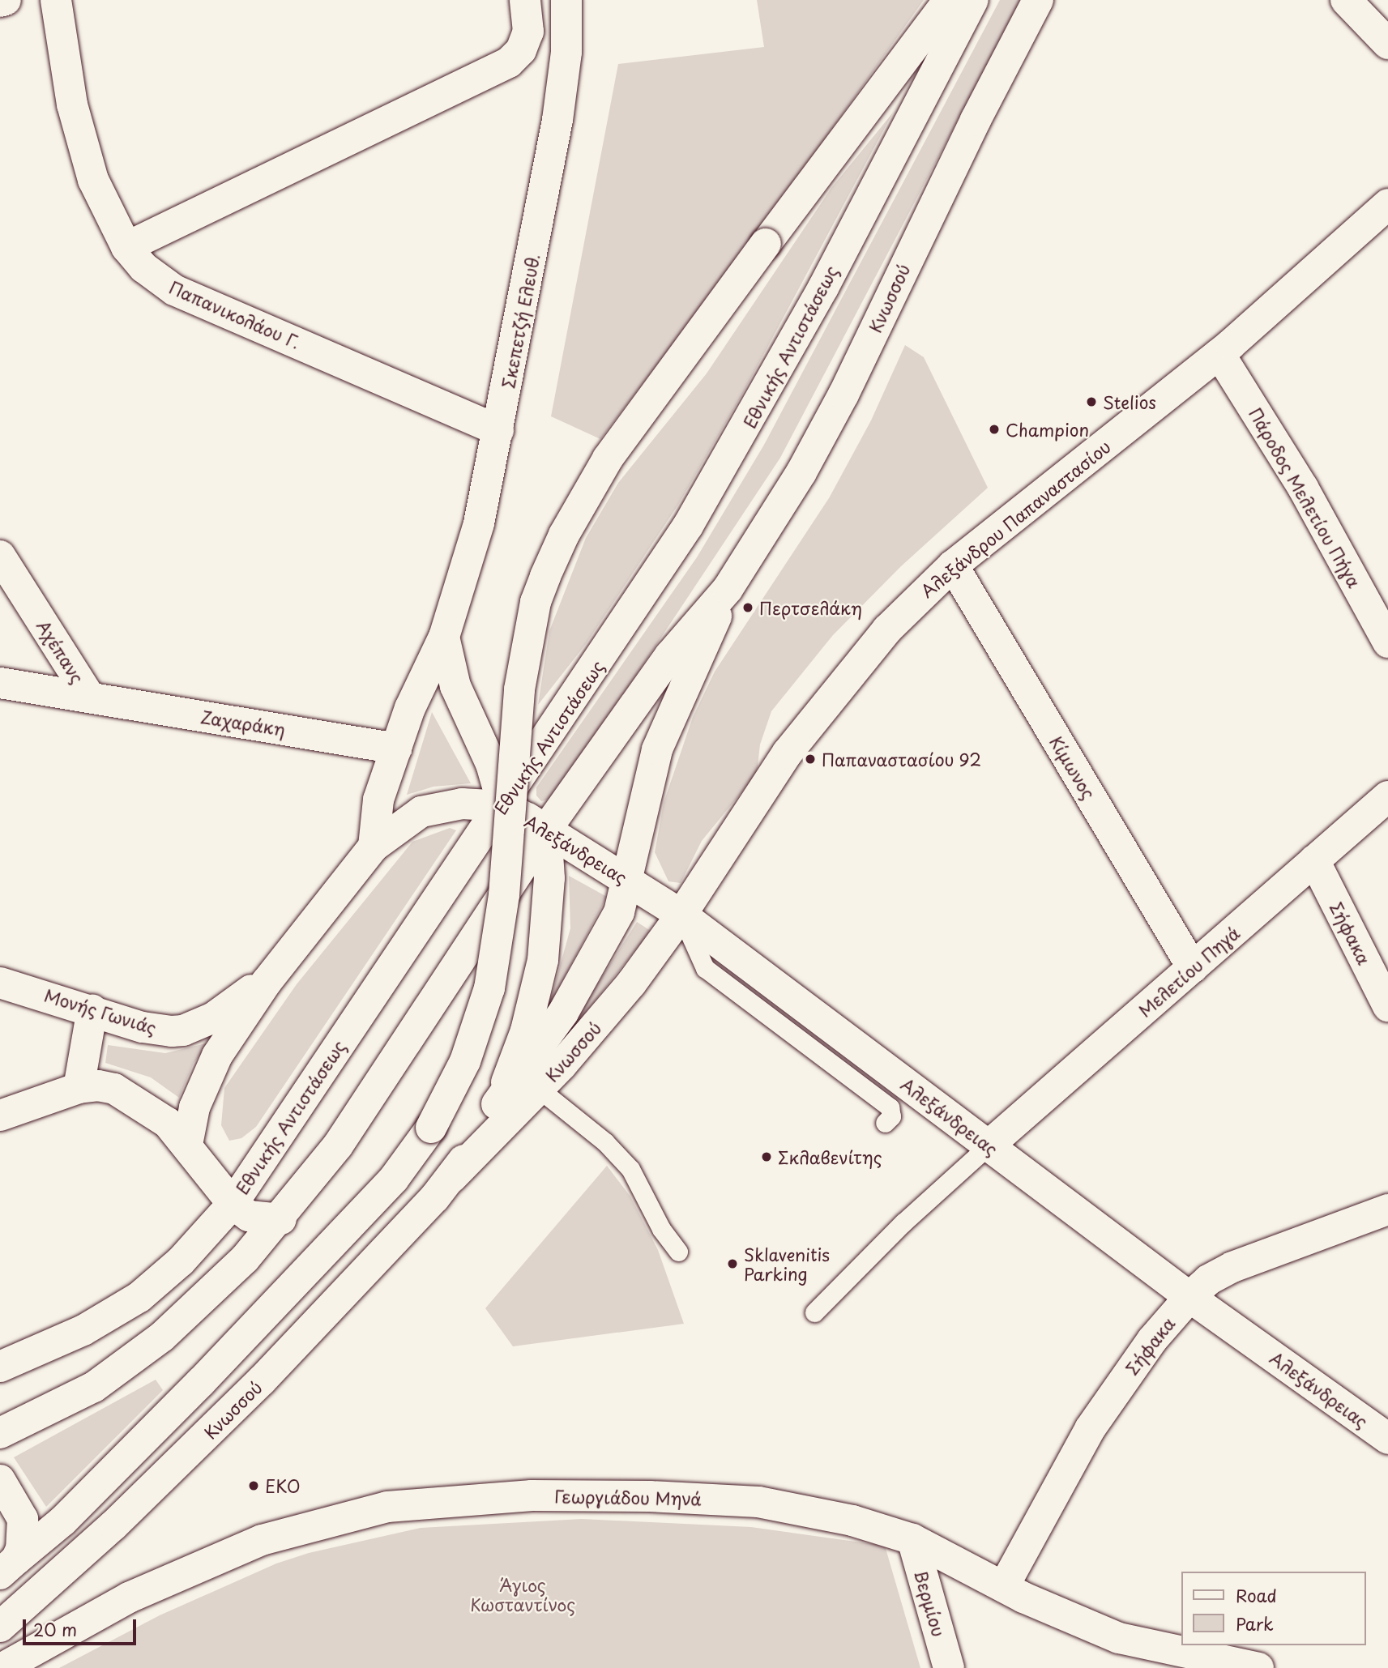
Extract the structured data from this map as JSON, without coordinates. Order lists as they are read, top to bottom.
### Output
{
  "streets": {
    "street": [
      "Κνωσσού",
      "Παπανικολάου Γ.",
      "Σκεπετζή Ελευθ.",
      "Εθνικής Αντιστάσεως",
      "Πάροδος Μελετίου Πήγα",
      "Αλεξάνδρου Παπαναστασίου",
      "Αχέπανς",
      "Ζαχαράκη",
      "Κίμωνος",
      "Αλεξάνδρειας",
      "Σήφακα",
      "Μελετίου Πηγά",
      "Μονής Γωνιάς",
      "Γεωργιάδου Μηνά",
      "Βερμίου"
    ]
  },
  "crossings": [
    ["Κνωσσού", "Αλεξάνδρου Παπαναστασίου"],
    ["Κνωσσού", "Αλεξάνδρειας"],
    ["Παπανικολάου Γ.", "Σκεπετζή Ελευθ."],
    ["Σκεπετζή Ελευθ.", "Ζαχαράκη"],
    ["Εθνικής Αντιστάσεως", "Αλεξάνδρειας"],
    ["Πάροδος Μελετίου Πήγα", "Αλεξάνδρου Παπαναστασίου"],
    ["Αλεξάνδρου Παπαναστασίου", "Κίμωνος"],
    ["Αλεξάνδρου Παπαναστασίου", "Αλεξάνδρειας"],
    ["Αχέπανς", "Ζαχαράκη"],
    ["Κίμωνος", "Μελετίου Πηγά"],
    ["Αλεξάνδρειας", "Σήφακα"],
    ["Αλεξάνδρειας", "Μελετίου Πηγά"],
    ["Σήφακα", "Μελετίου Πηγά"],
    ["Σήφακα", "Γεωργιάδου Μηνά"],
    ["Γεωργιάδου Μηνά", "Βερμίου"]
  ],
  "parks": ["Άγιος Κωσταντίνος"],
  "places": [
    "Stelios",
    "Champion",
    "Περτσελάκη",
    "Παπαναστασίου 92",
    "Σκλαβενίτης",
    "Sklavenitis Parking",
    "EKO"
  ],
  "legend": ["Road", "Park"],
  "scale_bar": "20 m"
}
